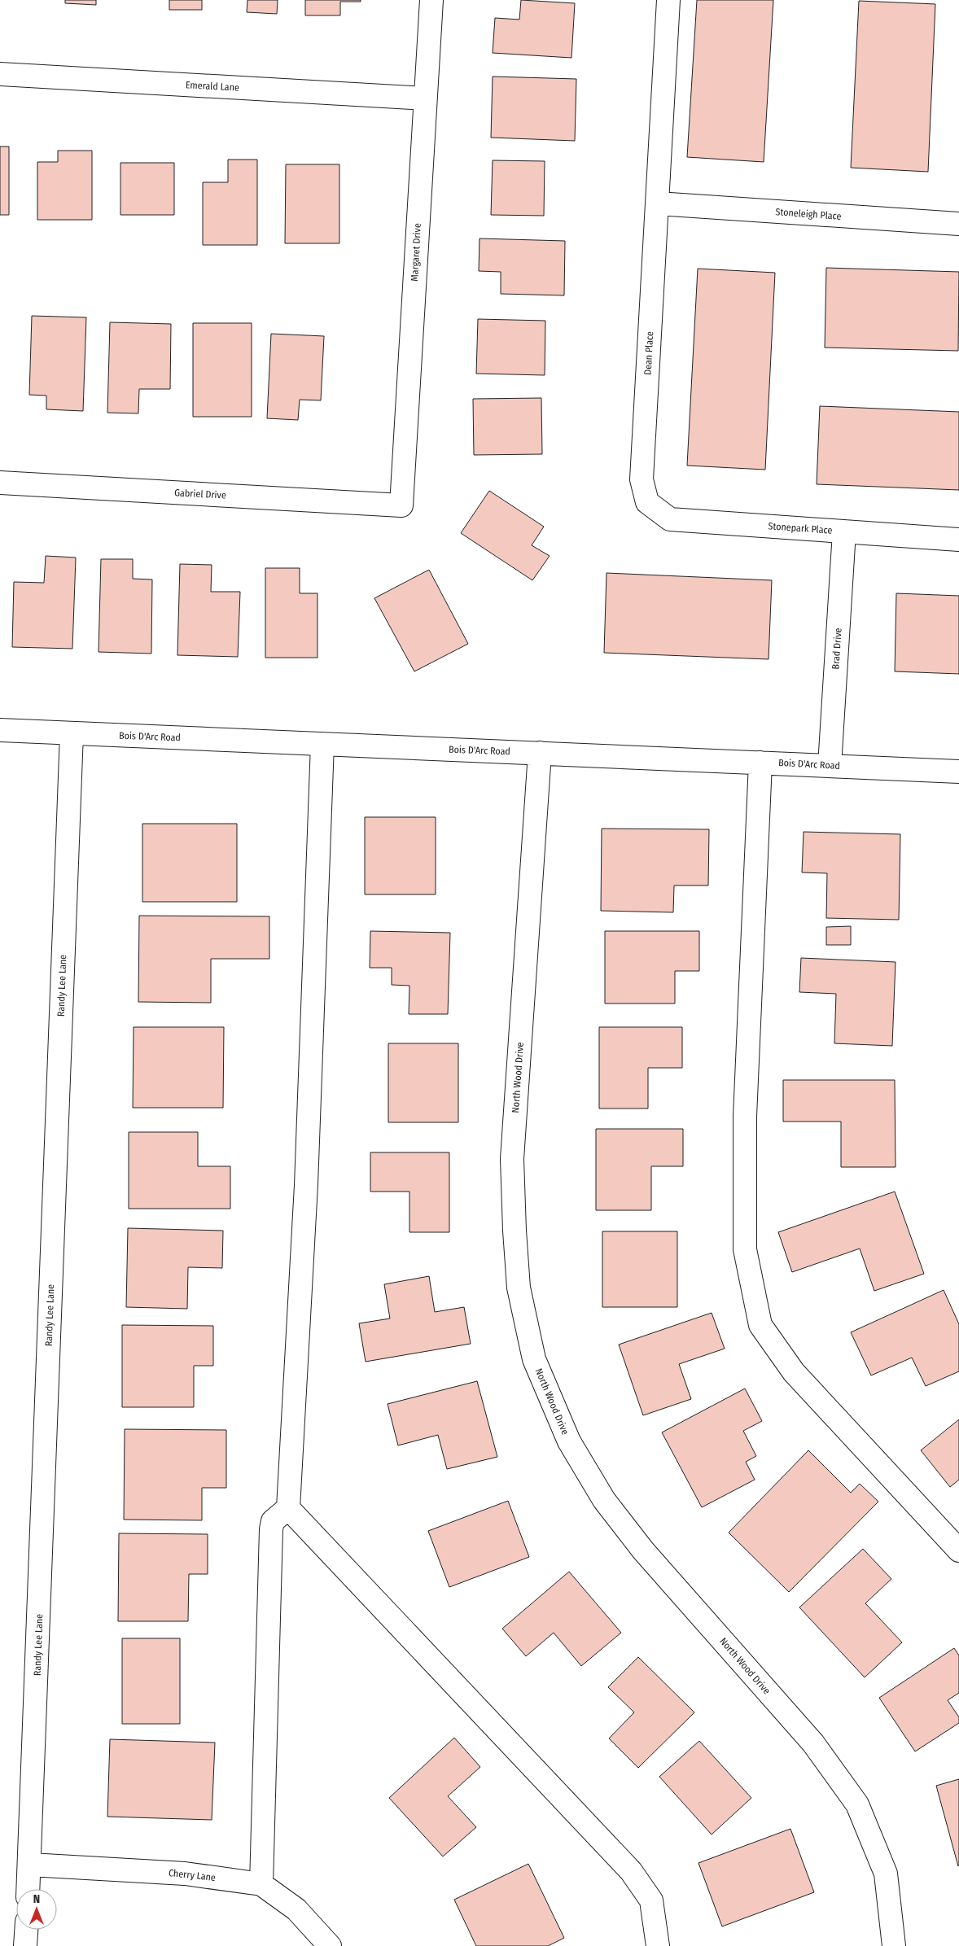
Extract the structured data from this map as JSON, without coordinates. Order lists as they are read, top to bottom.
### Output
{
  "streets": {
    "street": [
      "Emerald Lane",
      "Stoneleigh Place",
      "Margaret Drive",
      "Dean Place",
      "Gabriel Drive",
      "Stonepark Place",
      "Brad Drive",
      "Bois D'Arc Road",
      "Randy Lee Lane",
      "North Wood Drive",
      "Cherry Lane"
    ]
  },
  "crossings": [
    ["Emerald Lane", "Margaret Drive"],
    ["Stoneleigh Place", "Dean Place"],
    ["Margaret Drive", "Gabriel Drive"],
    ["Dean Place", "Stonepark Place"],
    ["Stonepark Place", "Brad Drive"],
    ["Brad Drive", "Bois D'Arc Road"],
    ["Bois D'Arc Road", "Randy Lee Lane"],
    ["Bois D'Arc Road", "North Wood Drive"],
    ["Randy Lee Lane", "Cherry Lane"]
  ],
  "north": "top"
}
